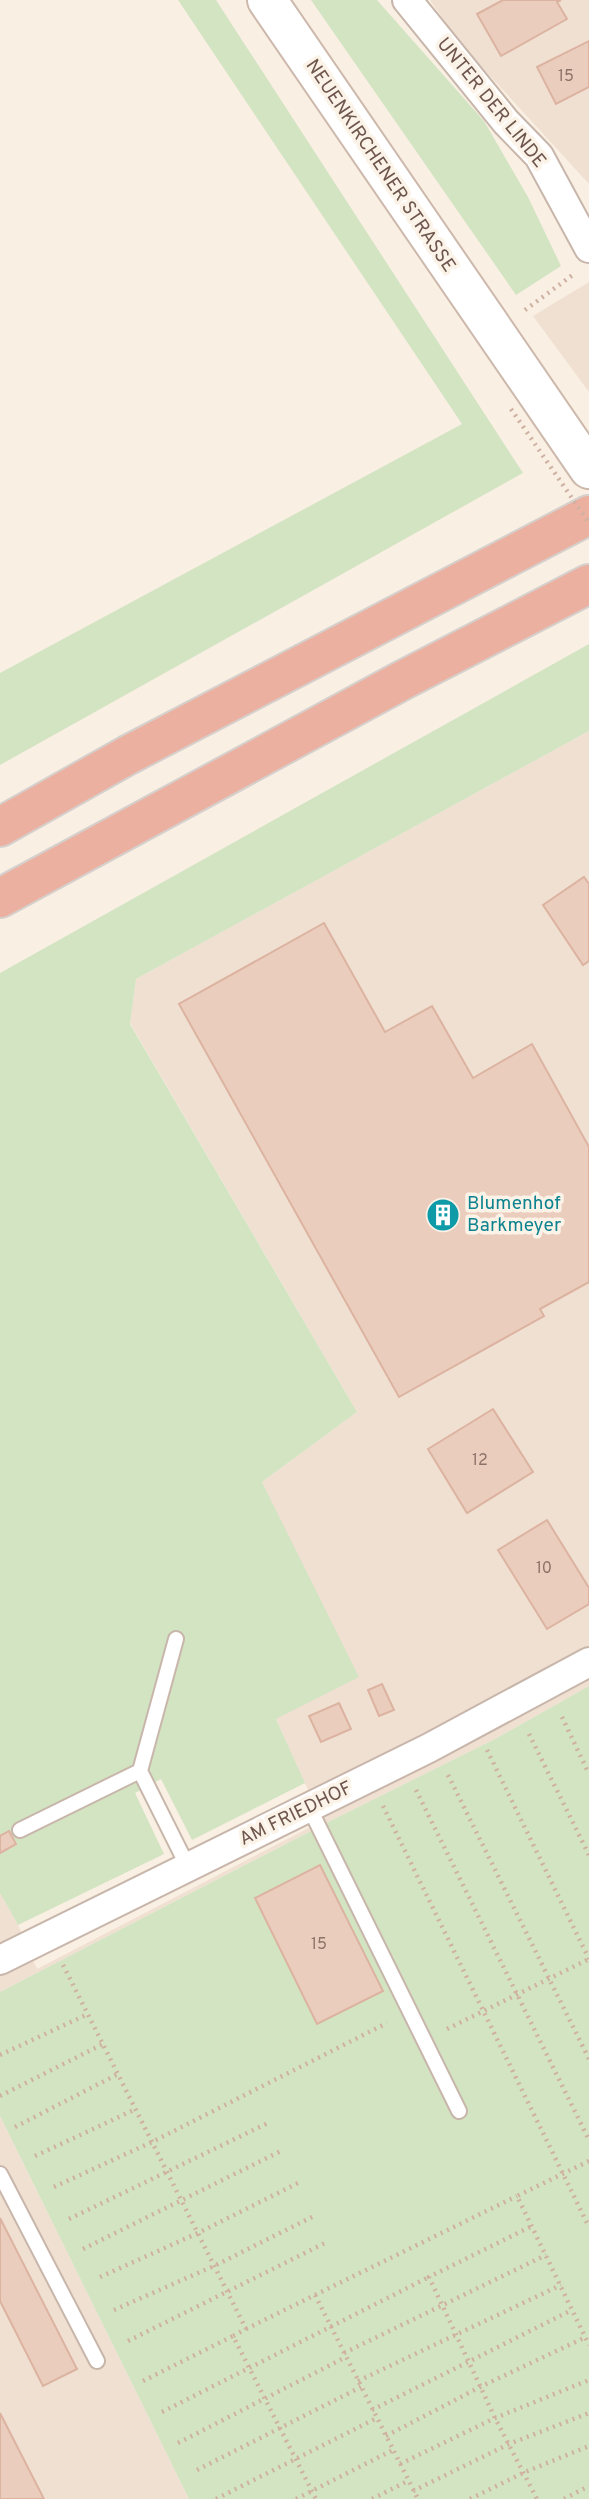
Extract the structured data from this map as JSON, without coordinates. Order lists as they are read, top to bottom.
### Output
{
  "streets": {
    "main road": ["NEUENKIRCHENER STRASSE"],
    "street": ["UNTER DER LINDE", "AM FRIEDHOF"]
  },
  "places": {
    "building": ["Blumenhof Barkmeyer"]
  },
  "house_numbers": [
    "15",
    "12",
    "10",
    "15"
  ]
}
